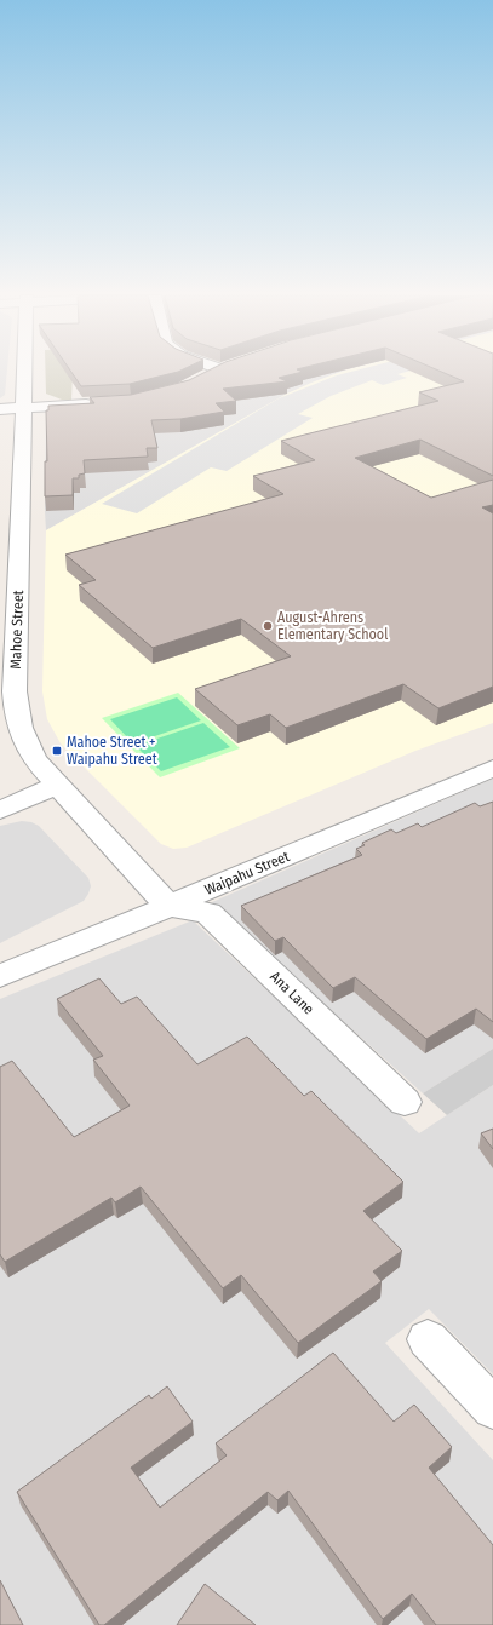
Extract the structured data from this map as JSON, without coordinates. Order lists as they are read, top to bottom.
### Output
{
  "streets": {
    "street": ["Mahoe Street", "Waipahu Street", "Ana Lane"]
  },
  "crossings": [
    ["Mahoe Street", "Waipahu Street"],
    ["Mahoe Street", "Ana Lane"],
    ["Waipahu Street", "Ana Lane"]
  ],
  "places": {
    "other": ["August-Ahrens Elementary School"],
    "transit": ["Mahoe Street + Waipahu Street"]
  }
}
